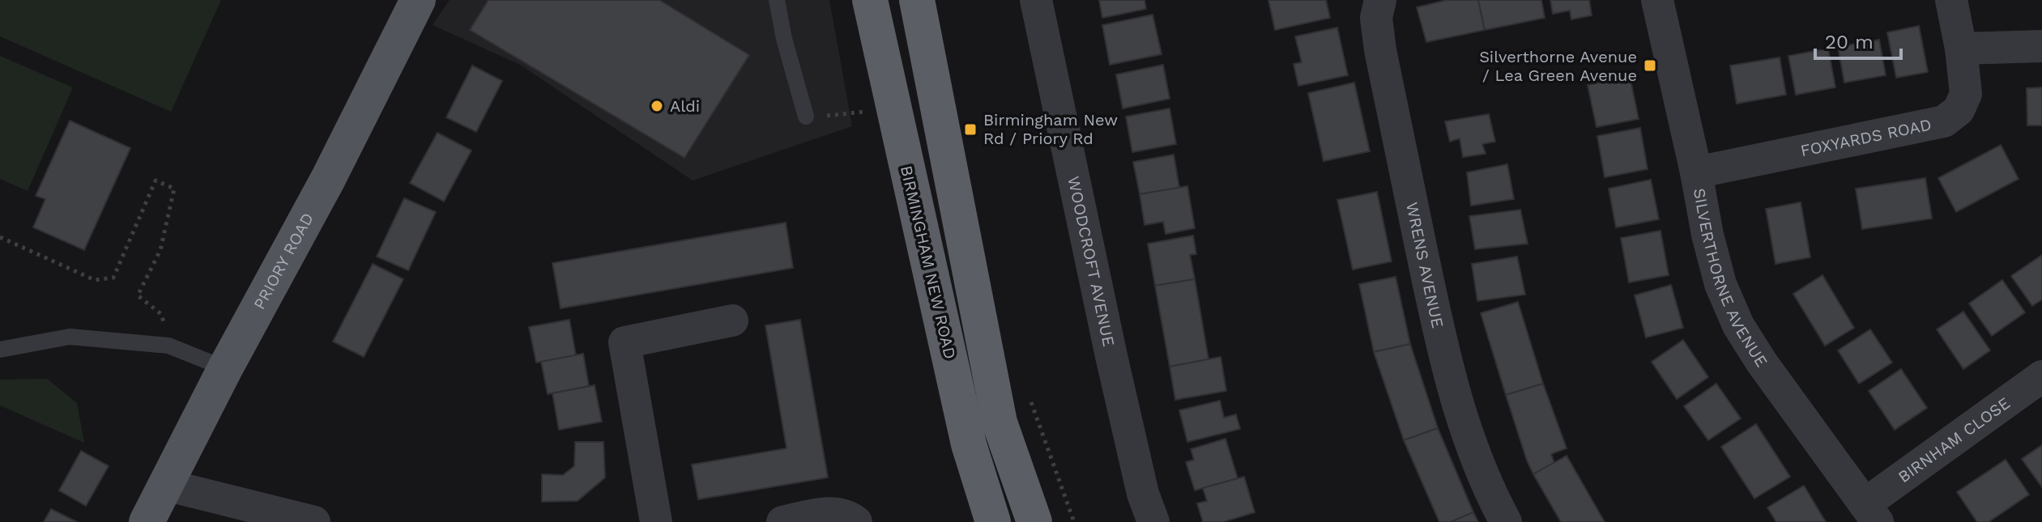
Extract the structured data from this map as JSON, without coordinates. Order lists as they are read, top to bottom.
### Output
{
  "streets": {
    "highway": ["BIRMINGHAM NEW ROAD"],
    "main road": ["PRIORY ROAD"],
    "street": [
      "FOXYARDS ROAD",
      "WOODCROFT AVENUE",
      "WRENS AVENUE",
      "SILVERTHORNE AVENUE",
      "BIRNHAM CLOSE"
    ]
  },
  "crossings": [
    ["FOXYARDS ROAD", "SILVERTHORNE AVENUE"],
    ["SILVERTHORNE AVENUE", "BIRNHAM CLOSE"]
  ],
  "places": {
    "transit": ["Silverthorne Avenue / Lea Green Avenue", "Birmingham New Rd / Priory Rd"],
    "other": ["Aldi"]
  },
  "scale_bar": "20 m"
}
